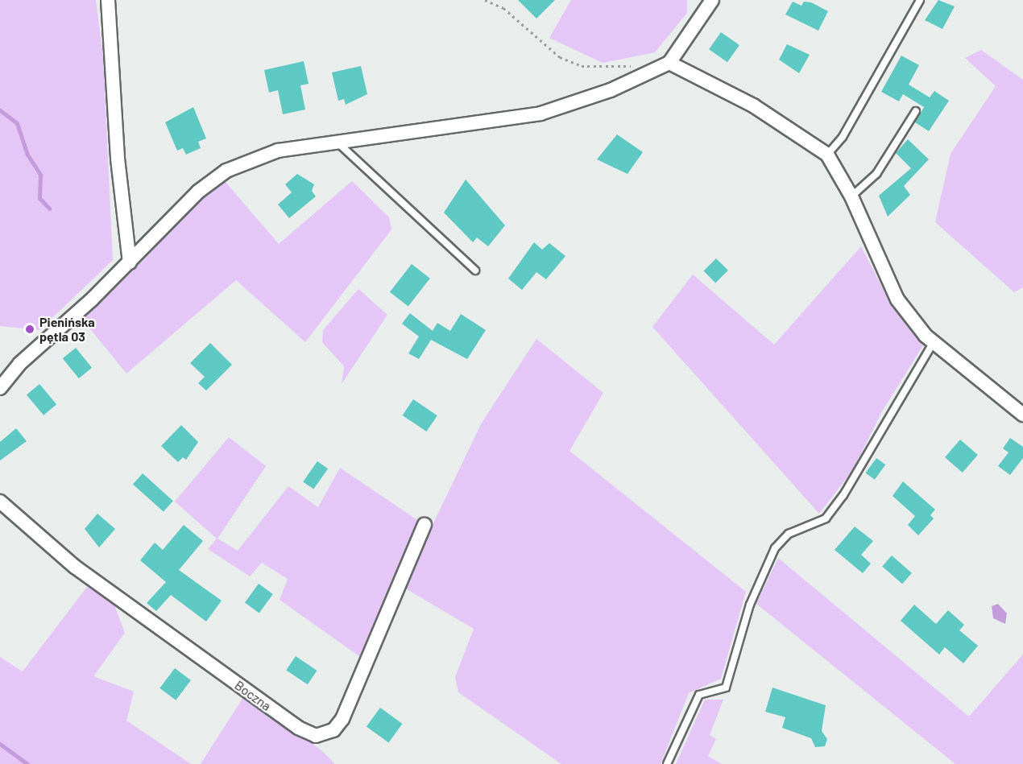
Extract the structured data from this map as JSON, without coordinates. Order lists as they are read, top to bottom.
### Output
{
  "streets": {
    "street": ["Boczna"]
  },
  "places": ["Pienińska pętla 03"]
}
